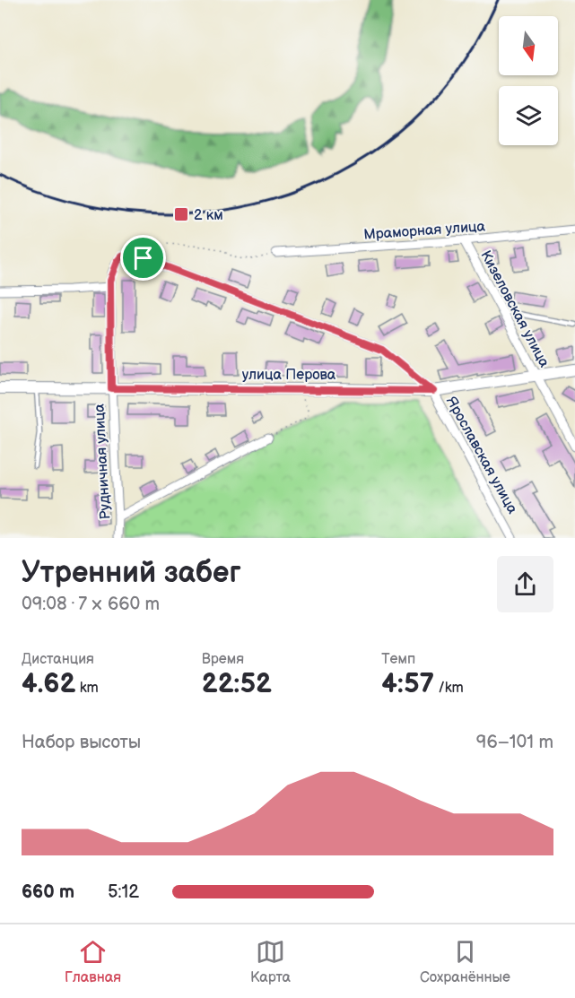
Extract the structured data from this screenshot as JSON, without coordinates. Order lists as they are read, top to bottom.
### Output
{
  "streets": {
    "main road": ["улица Перова"],
    "street": [
      "Мраморная улица",
      "Кизеловская улица",
      "Ярославская улица",
      "Рудничная улица"
    ]
  },
  "crossings": [
    ["Мраморная улица", "Кизеловская улица"],
    ["Кизеловская улица", "улица Перова"],
    ["улица Перова", "Ярославская улица"],
    ["улица Перова", "Рудничная улица"],
    ["Ярославская улица", "Рудничная улица"]
  ],
  "places": {
    "transit": ["2 км"]
  },
  "north": "bottom",
  "page": {
    "heading": ["Утренний забег", "09:08 · 7 × 660 m"],
    "stats": [
      ["Дистанция", "4.62 km"],
      ["Время", "22:52"],
      ["Темп", "4:57 /km"]
    ],
    "chart": ["Набор высоты", "96–101 m"],
    "list": [
      {
        "name": "660 m",
        "note": "5:12"
      }
    ],
    "tabs": ["Главная", "Карта", "Сохранённые"]
  }
}
